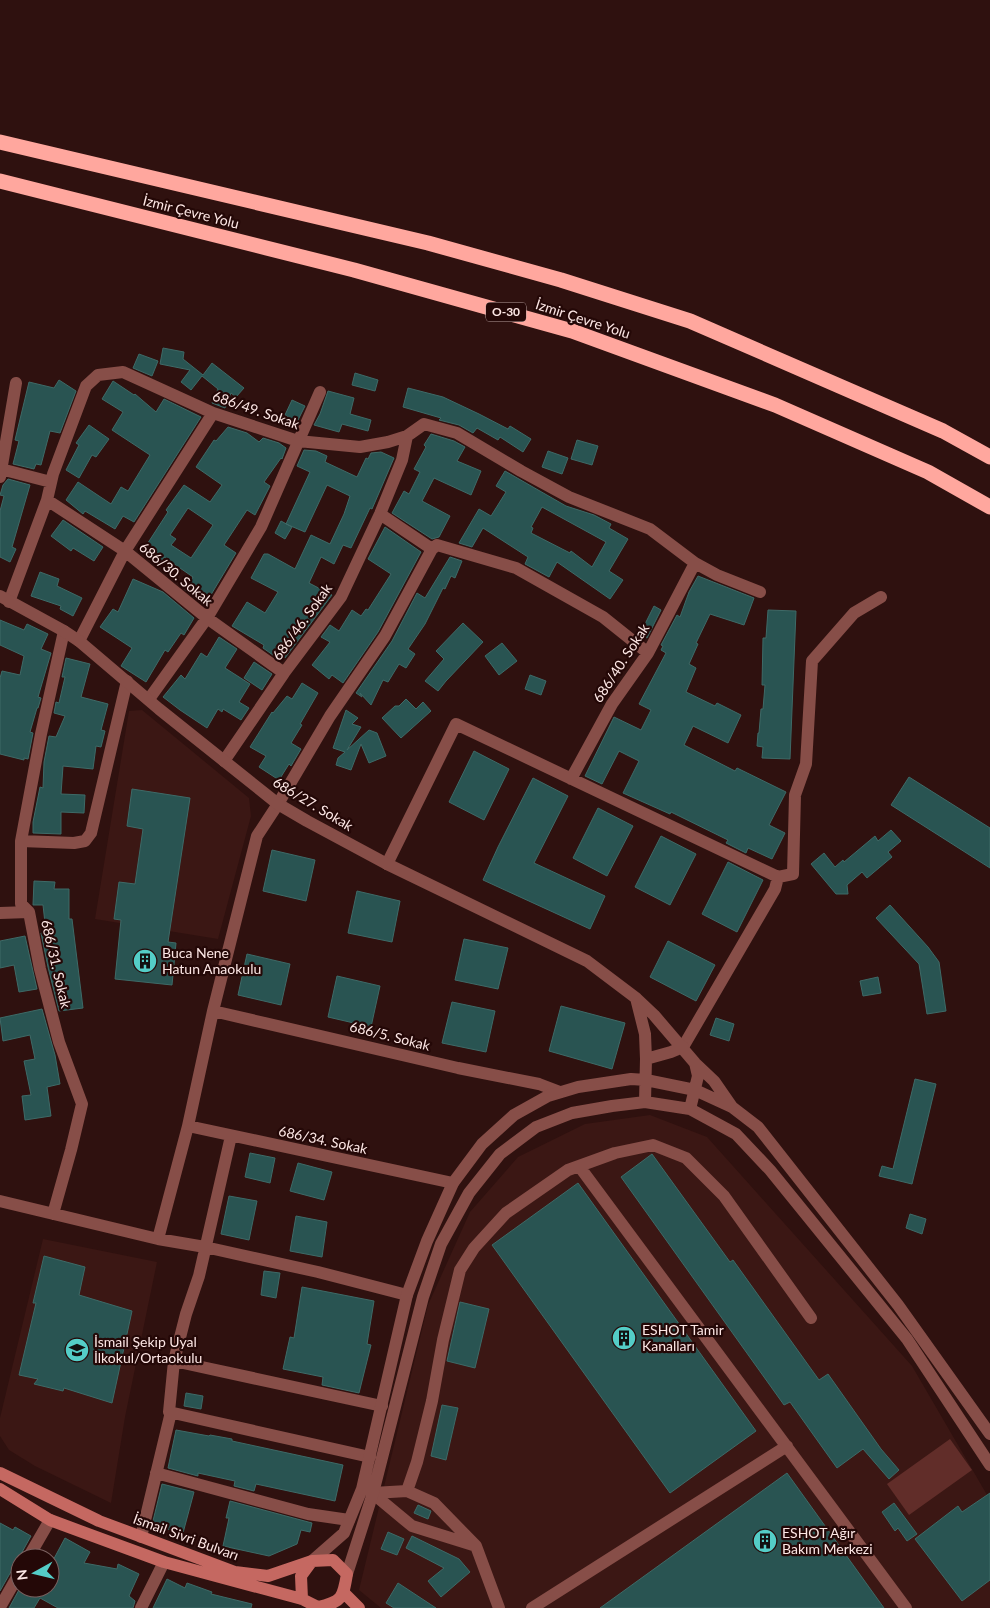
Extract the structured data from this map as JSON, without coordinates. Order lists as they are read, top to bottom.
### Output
{
  "streets": {
    "highway": ["İzmir Çevre Yolu", "O-30"],
    "main road": ["İsmail Sivri Bulvarı"],
    "street": [
      "686/49. Sokak",
      "686/30. Sokak",
      "686/46. Sokak",
      "686/40. Sokak",
      "686/27. Sokak",
      "686/31. Sokak",
      "686/5. Sokak",
      "686/34. Sokak"
    ]
  },
  "crossings": [
    ["686/49. Sokak", "686/30. Sokak"],
    ["686/49. Sokak", "686/46. Sokak"],
    ["686/49. Sokak", "686/40. Sokak"],
    ["686/49. Sokak", "686/27. Sokak"],
    ["686/30. Sokak", "686/46. Sokak"],
    ["686/46. Sokak", "686/27. Sokak"],
    ["686/27. Sokak", "686/31. Sokak"]
  ],
  "places": {
    "building": ["Buca Nene Hatun Anaokulu", "ESHOT Tamir Kanalları", "ESHOT Ağır Bakım Merkezi"],
    "school or university": ["İsmail Şekip Uyal İlkokul/Ortaokulu"]
  },
  "north": "left"
}
